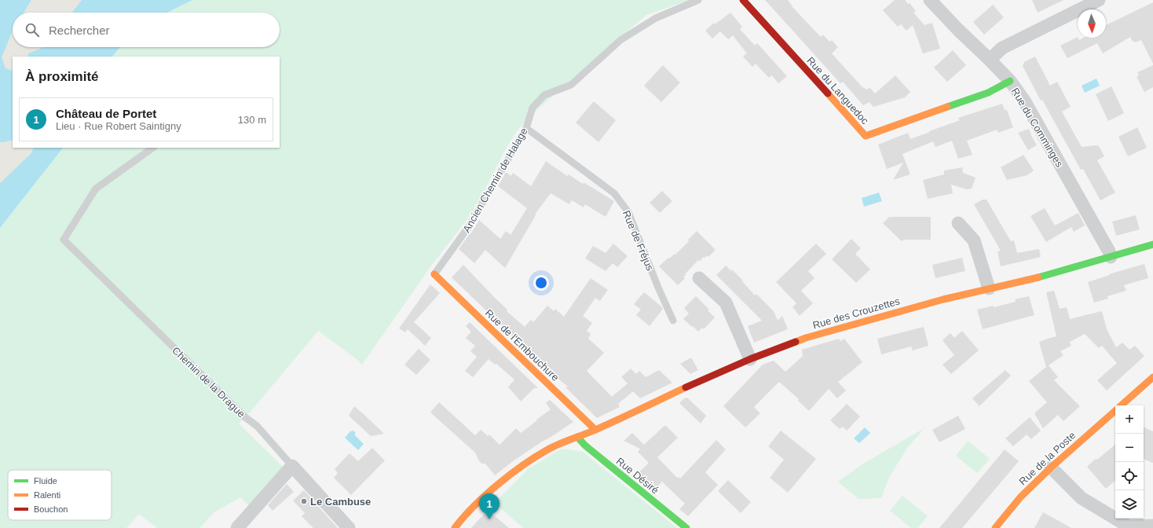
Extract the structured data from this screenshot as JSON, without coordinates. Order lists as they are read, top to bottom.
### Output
{
  "streets": {
    "street": [
      "Rue du Languedoc",
      "Rue du Comminges",
      "Rue des Crouzettes",
      "Rue de l'Embouchure",
      "Chemin de la Drague",
      "Rue de la Poste",
      "Rue Désiré"
    ],
    "lane": ["Ancien Chemin de Halage", "Rue de Fréjus"]
  },
  "crossings": [
    ["Rue du Languedoc", "Rue du Comminges"],
    ["Rue du Comminges", "Rue des Crouzettes"],
    ["Ancien Chemin de Halage", "Rue de Fréjus"],
    ["Ancien Chemin de Halage", "Rue de l'Embouchure"],
    ["Rue des Crouzettes", "Rue de l'Embouchure"],
    ["Rue des Crouzettes", "Rue Désiré"]
  ],
  "places": ["Le Cambuse"],
  "legend": ["Fluide", "Ralenti", "Bouchon"],
  "north": "bottom",
  "page": {
    "search": "Rechercher",
    "heading": "À proximité",
    "list": [
      {
        "mark": "1",
        "name": "Château de Portet",
        "note": "Lieu · Rue Robert Saintigny",
        "value": "130 m"
      }
    ],
    "map_buttons": ["+", "−"],
    "pins": "1"
  }
}
